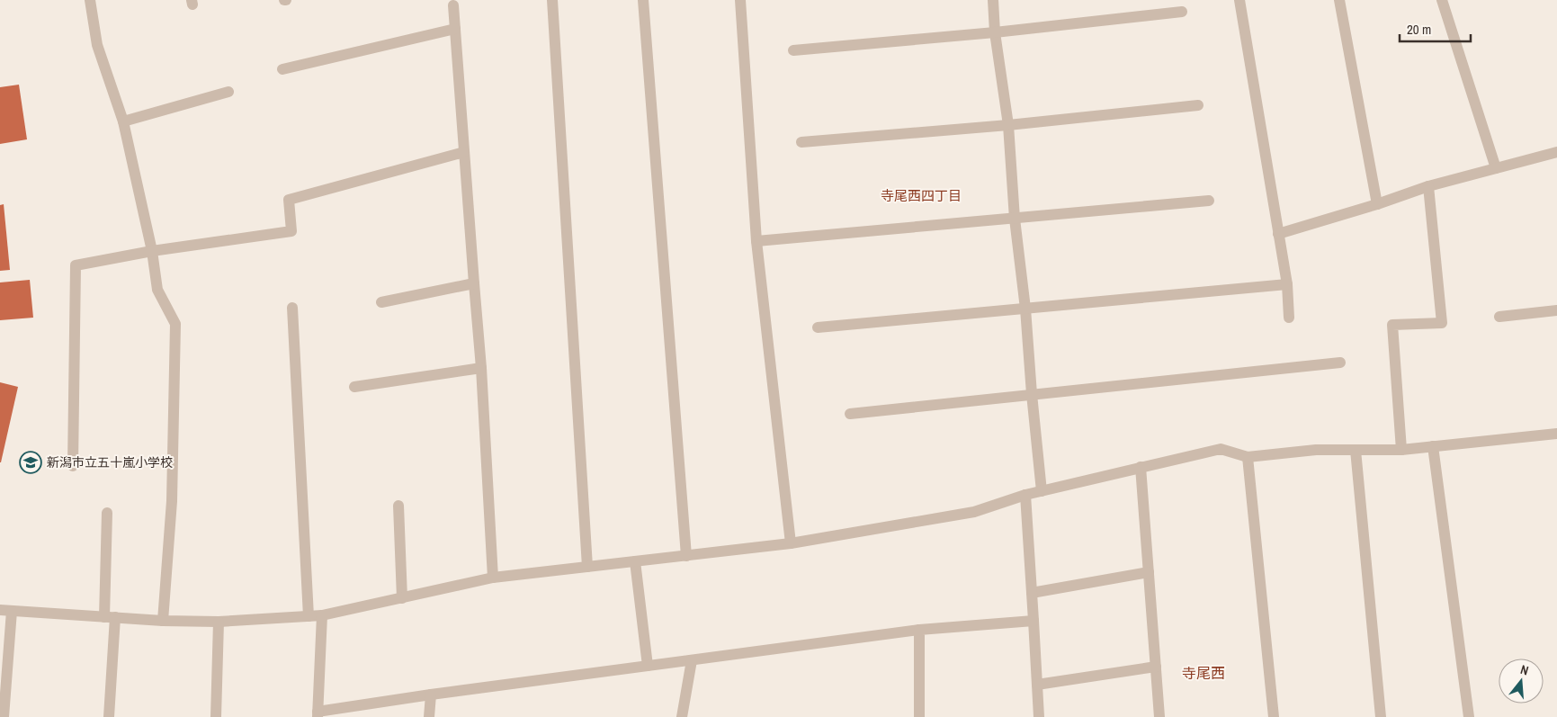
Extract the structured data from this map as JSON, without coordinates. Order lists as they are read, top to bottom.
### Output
{
  "districts": ["寺尾西四丁目", "寺尾西"],
  "places": {
    "school or university": ["新潟市立五十嵐小学校"]
  },
  "scale_bar": "20 m",
  "north": "top"
}
